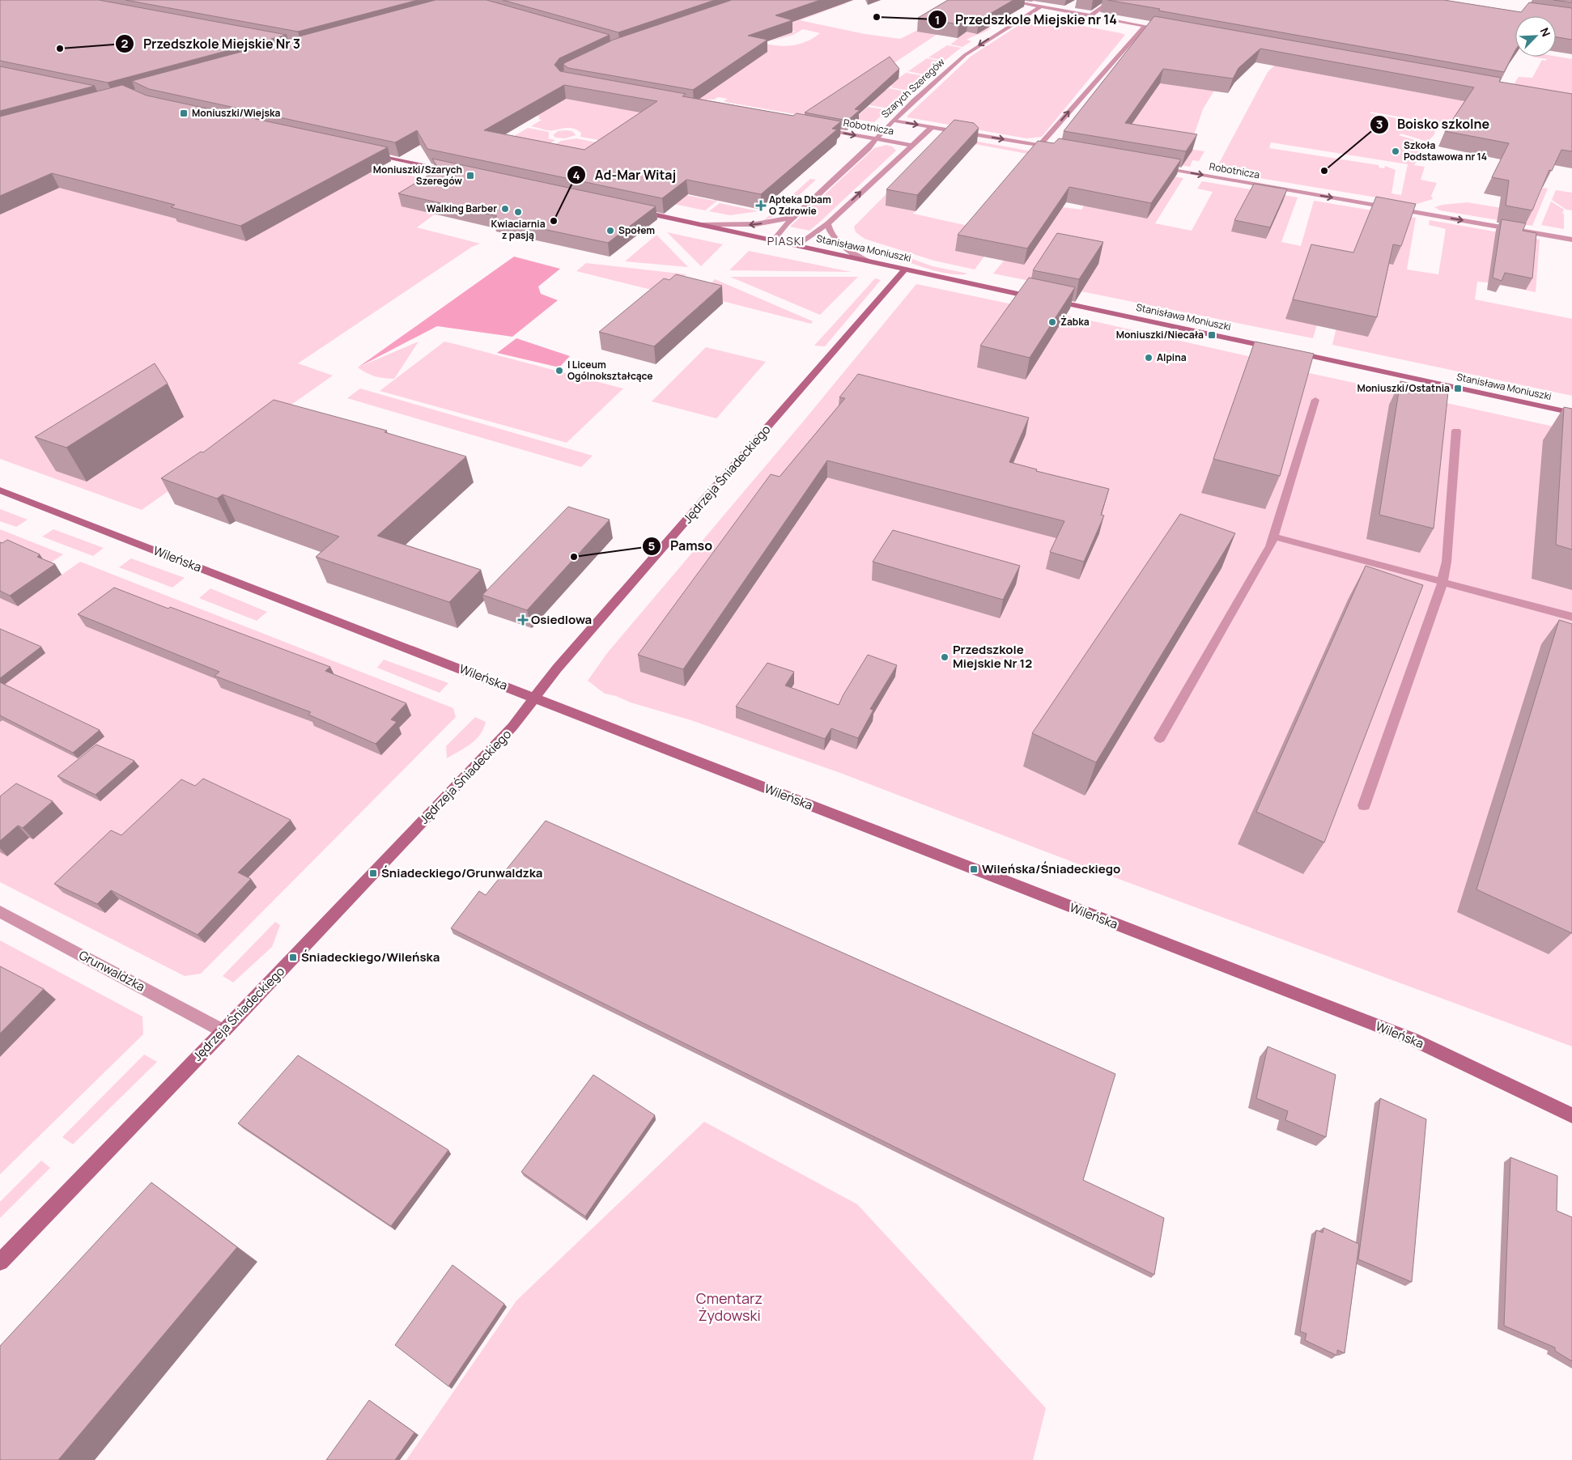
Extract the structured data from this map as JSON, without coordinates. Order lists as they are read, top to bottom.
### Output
{
  "streets": {
    "street": [
      "Szarych Szeregów",
      "Robotnicza",
      "Stanisława Moniuszki",
      "Jędrzeja Śniadeckiego",
      "Wileńska",
      "Grunwaldzka"
    ]
  },
  "crossings": [
    ["Szarych Szeregów", "Robotnicza"],
    ["Szarych Szeregów", "Stanisława Moniuszki"],
    ["Stanisława Moniuszki", "Jędrzeja Śniadeckiego"],
    ["Jędrzeja Śniadeckiego", "Wileńska"],
    ["Jędrzeja Śniadeckiego", "Grunwaldzka"]
  ],
  "one_way": ["Robotnicza"],
  "districts": ["PIASKI"],
  "parks": ["Cmentarz Żydowski"],
  "places": {
    "other": [
      "Przedszkole Miejskie nr 14",
      "Przedszkole Miejskie Nr 3",
      "Szkoła Podstawowa nr 14",
      "Boisko szkolne",
      "Walking Barber",
      "Kwiaciarnia z pasją",
      "Ad-Mar Witaj",
      "Społem",
      "Żabka",
      "Alpina",
      "I Liceum Ogólnokształcące",
      "Pamso",
      "Przedszkole Miejskie Nr 12"
    ],
    "transit": [
      "Moniuszki/Wiejska",
      "Moniuszki/Szarych Szeregów",
      "Moniuszki/Niecała",
      "Moniuszki/Ostatnia",
      "Wileńska/Śniadeckiego",
      "Śniadeckiego/Grunwaldzka",
      "Śniadeckiego/Wileńska"
    ],
    "health": ["Apteka Dbam O Zdrowie", "Osiedlowa"]
  },
  "north": "top right"
}
